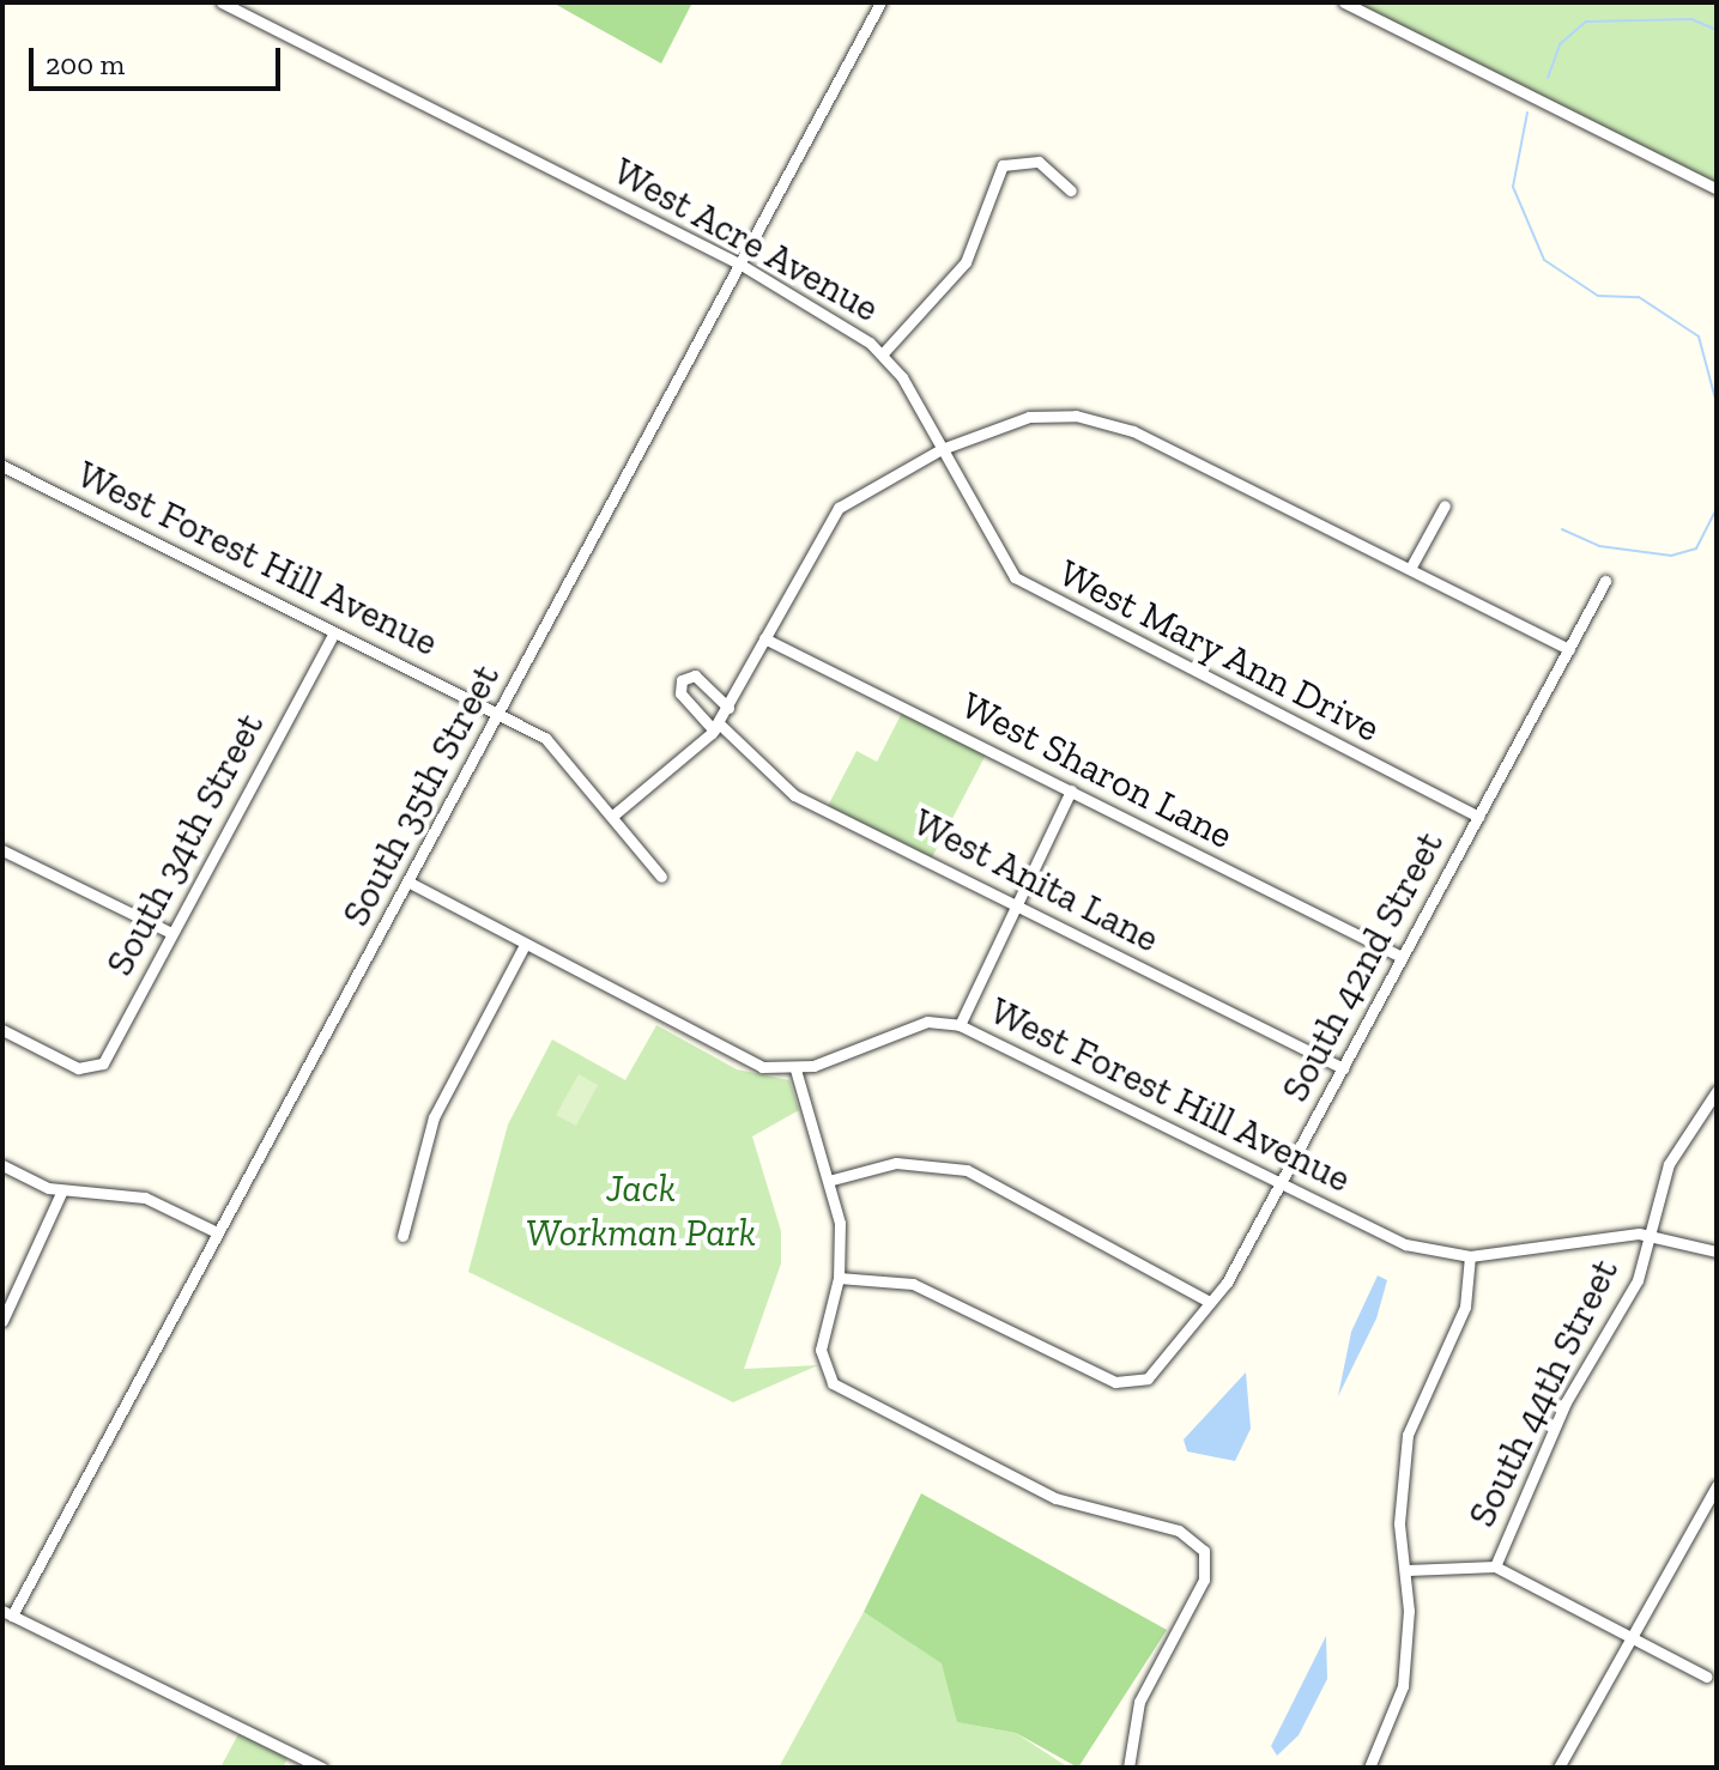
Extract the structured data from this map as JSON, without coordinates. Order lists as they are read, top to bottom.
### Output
{
  "streets": {
    "street": [
      "West Acre Avenue",
      "West Forest Hill Avenue",
      "West Mary Ann Drive",
      "West Sharon Lane",
      "South 35th Street",
      "South 34th Street",
      "West Anita Lane",
      "South 42nd Street",
      "South 44th Street"
    ]
  },
  "crossings": [
    ["West Acre Avenue", "West Mary Ann Drive"],
    ["West Acre Avenue", "South 35th Street"],
    ["West Forest Hill Avenue", "South 35th Street"],
    ["West Forest Hill Avenue", "South 34th Street"],
    ["West Forest Hill Avenue", "South 42nd Street"],
    ["West Forest Hill Avenue", "South 44th Street"],
    ["West Mary Ann Drive", "South 42nd Street"],
    ["West Sharon Lane", "South 42nd Street"],
    ["West Anita Lane", "South 42nd Street"]
  ],
  "parks": ["Jack Workman Park"],
  "scale_bar": "200 m"
}
